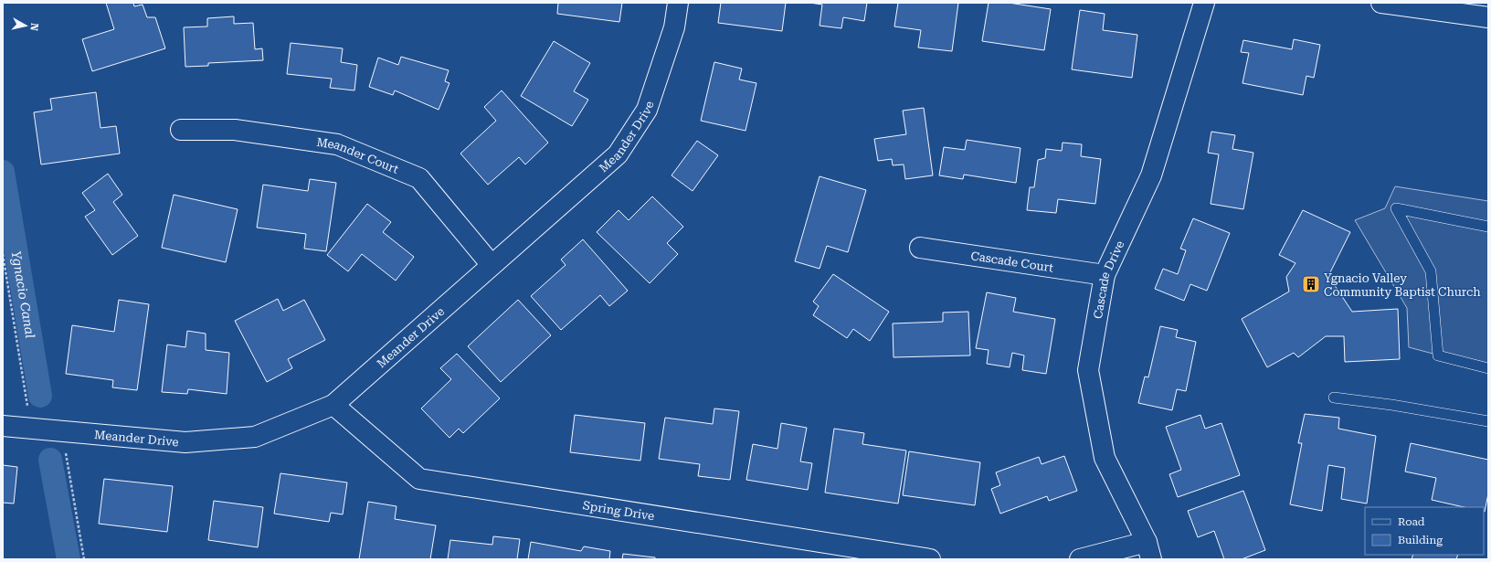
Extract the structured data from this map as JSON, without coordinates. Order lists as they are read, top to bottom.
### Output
{
  "streets": {
    "street": [
      "Meander Drive",
      "Meander Court",
      "Cascade Court",
      "Cascade Drive",
      "Spring Drive"
    ]
  },
  "crossings": [
    ["Meander Drive", "Meander Court"],
    ["Meander Drive", "Spring Drive"],
    ["Cascade Court", "Cascade Drive"]
  ],
  "water": ["Ygnacio Canal"],
  "places": {
    "building": ["Ygnacio Valley Community Baptist Church"]
  },
  "legend": ["Road", "Building"],
  "north": "right"
}
